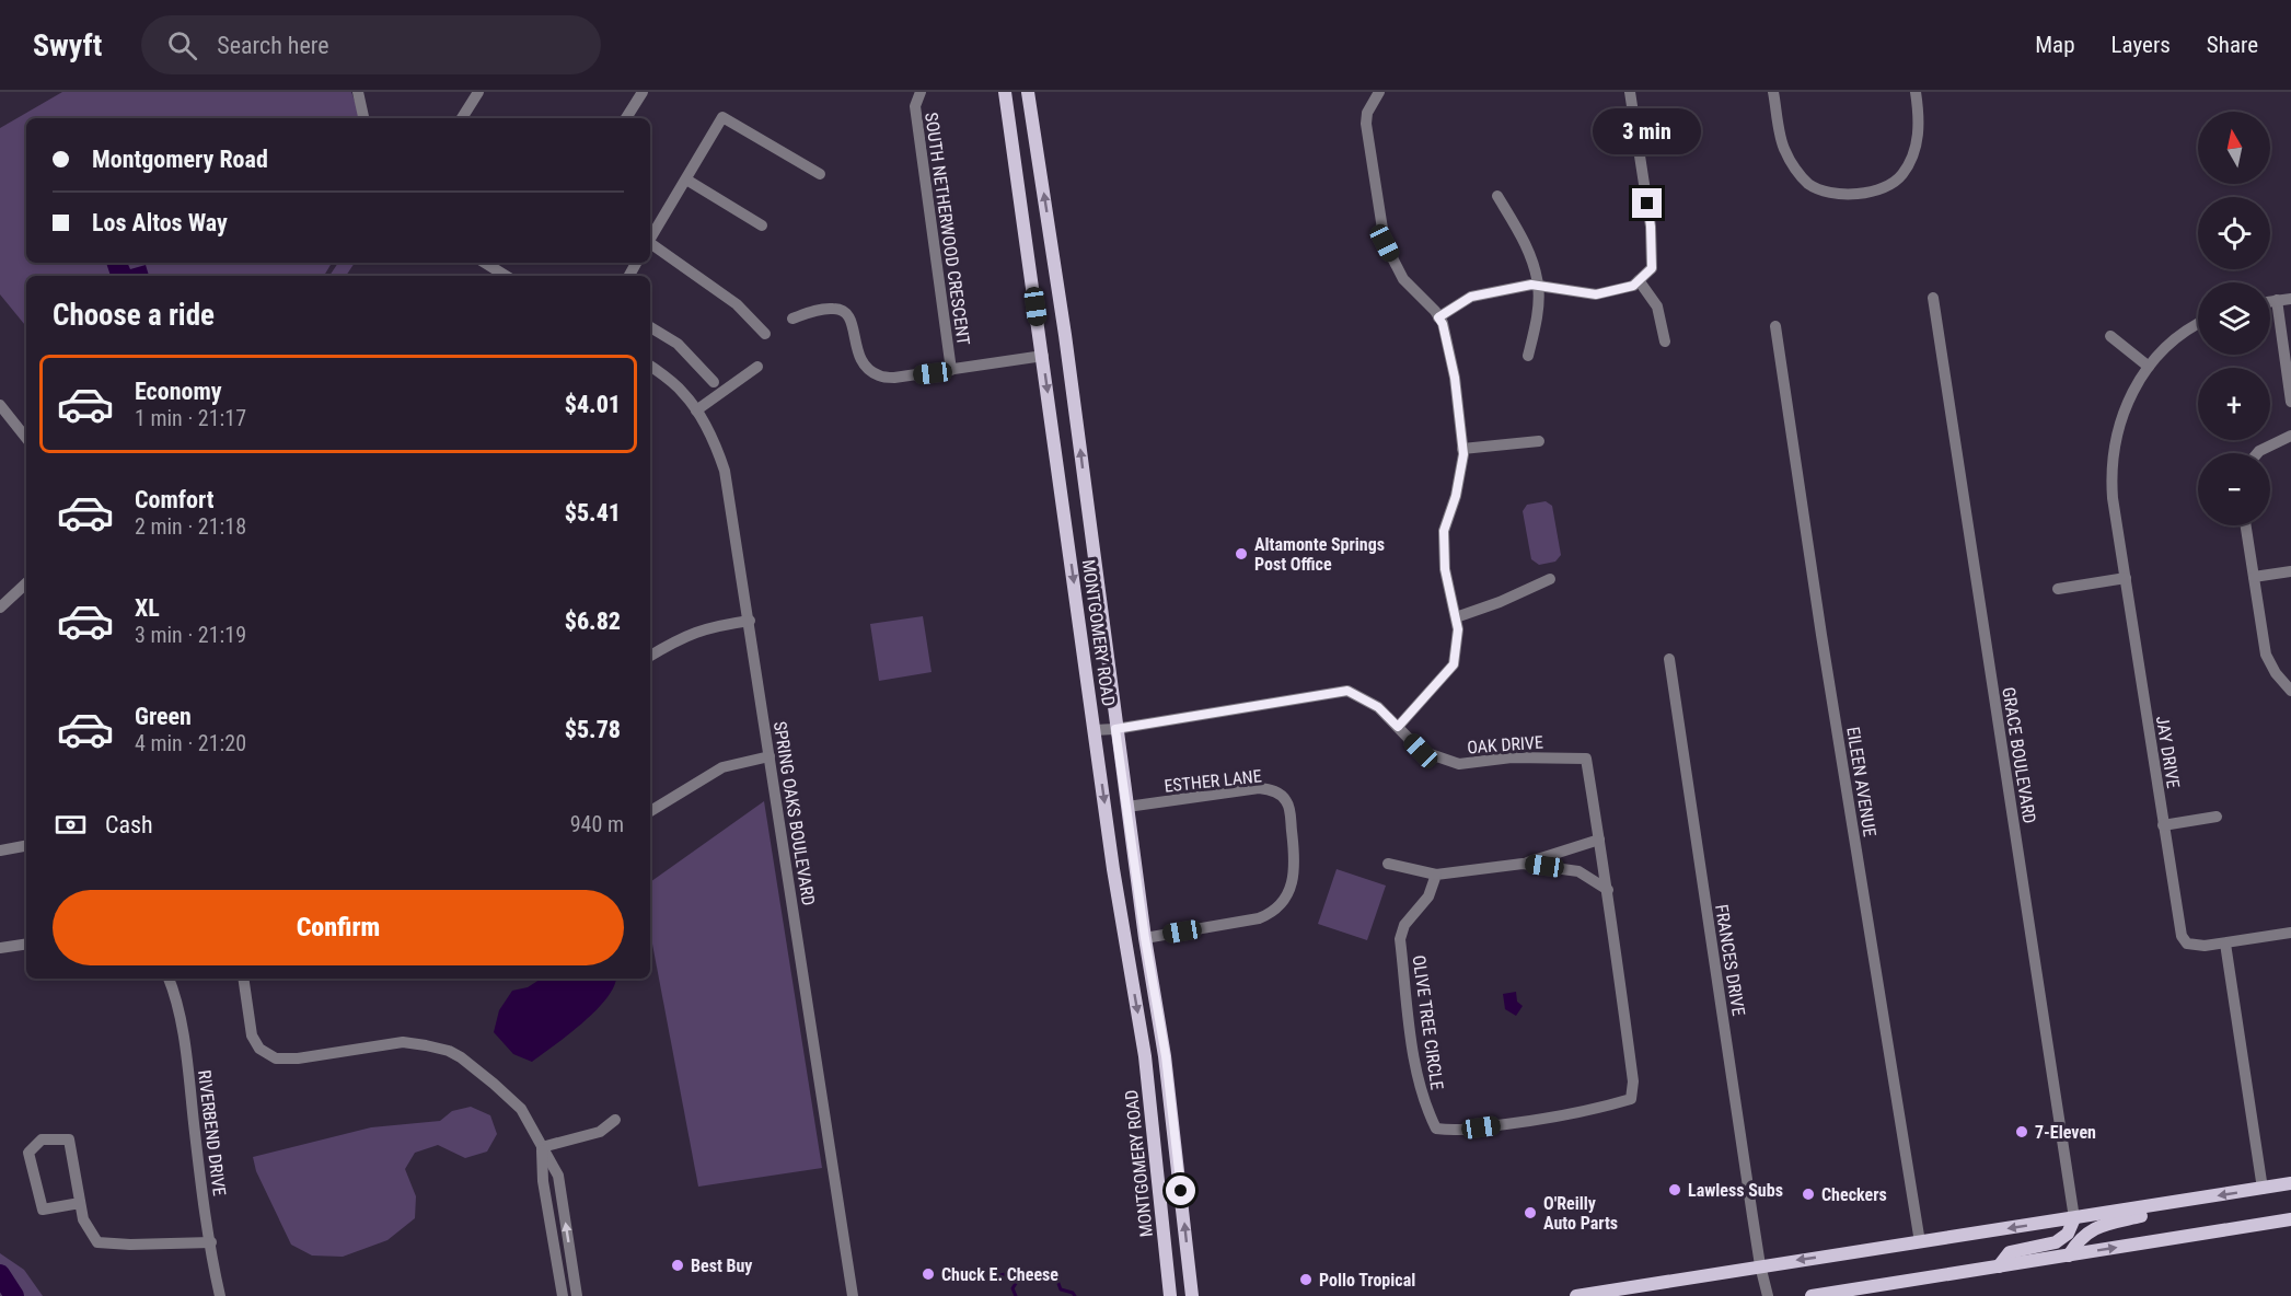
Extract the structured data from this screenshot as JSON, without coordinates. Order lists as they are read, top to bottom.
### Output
{
  "streets": {
    "main road": ["MONTGOMERY ROAD"],
    "street": [
      "SOUTH NETHERWOOD CRESCENT",
      "OAK DRIVE",
      "JAY DRIVE",
      "GRACE BOULEVARD",
      "ESTHER LANE",
      "EILEEN AVENUE",
      "SPRING OAKS BOULEVARD",
      "FRANCES DRIVE",
      "OLIVE TREE CIRCLE",
      "RIVERBEND DRIVE"
    ]
  },
  "crossings": [
    ["MONTGOMERY ROAD", "OAK DRIVE"],
    ["MONTGOMERY ROAD", "ESTHER LANE"],
    ["OAK DRIVE", "OLIVE TREE CIRCLE"]
  ],
  "places": [
    "Altamonte Springs Post Office",
    "7-Eleven",
    "Lawless Subs",
    "Checkers",
    "O'Reilly Auto Parts",
    "Best Buy",
    "Chuck E. Cheese",
    "Pollo Tropical"
  ],
  "north": "top",
  "page": {
    "header": "Swyft",
    "search": "Search here",
    "nav": ["Map", "Layers", "Share"],
    "bubble": "3 min",
    "map_buttons": ["+", "−"],
    "banner": ["Montgomery Road", "Los Altos Way"],
    "heading": "Choose a ride",
    "list": [
      {
        "name": "Economy",
        "note": "1 min · 21:17",
        "value": "$4.01"
      },
      {
        "name": "Comfort",
        "note": "2 min · 21:18",
        "value": "$5.41"
      },
      {
        "name": "XL",
        "note": "3 min · 21:19",
        "value": "$6.82"
      },
      {
        "name": "Green",
        "note": "4 min · 21:20",
        "value": "$5.78"
      }
    ],
    "pay": ["Cash", "940 m"],
    "buttons": "Confirm"
  }
}
